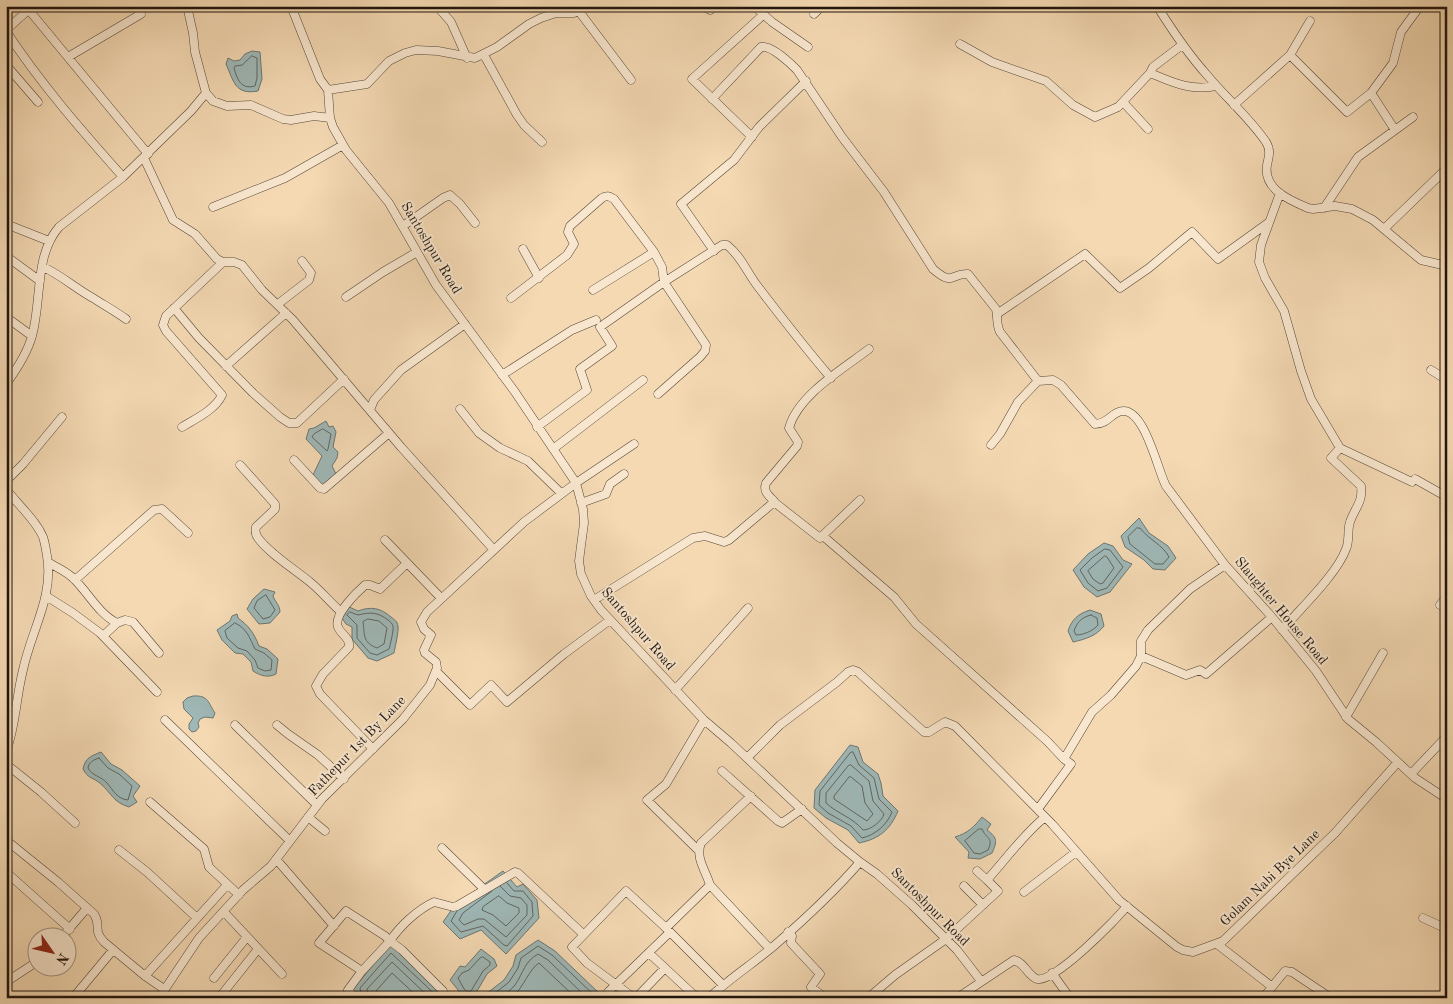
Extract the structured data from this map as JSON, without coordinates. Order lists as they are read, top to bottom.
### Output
{
  "streets": {
    "street": [
      "Santoshpur Road",
      "Slaughter House Road",
      "Fathepur 1st By Lane",
      "Golam Nabi Bye Lane"
    ]
  },
  "crossings": [
    ["Santoshpur Road", "Golam Nabi Bye Lane"],
    ["Slaughter House Road", "Golam Nabi Bye Lane"]
  ],
  "north": "bottom right"
}
